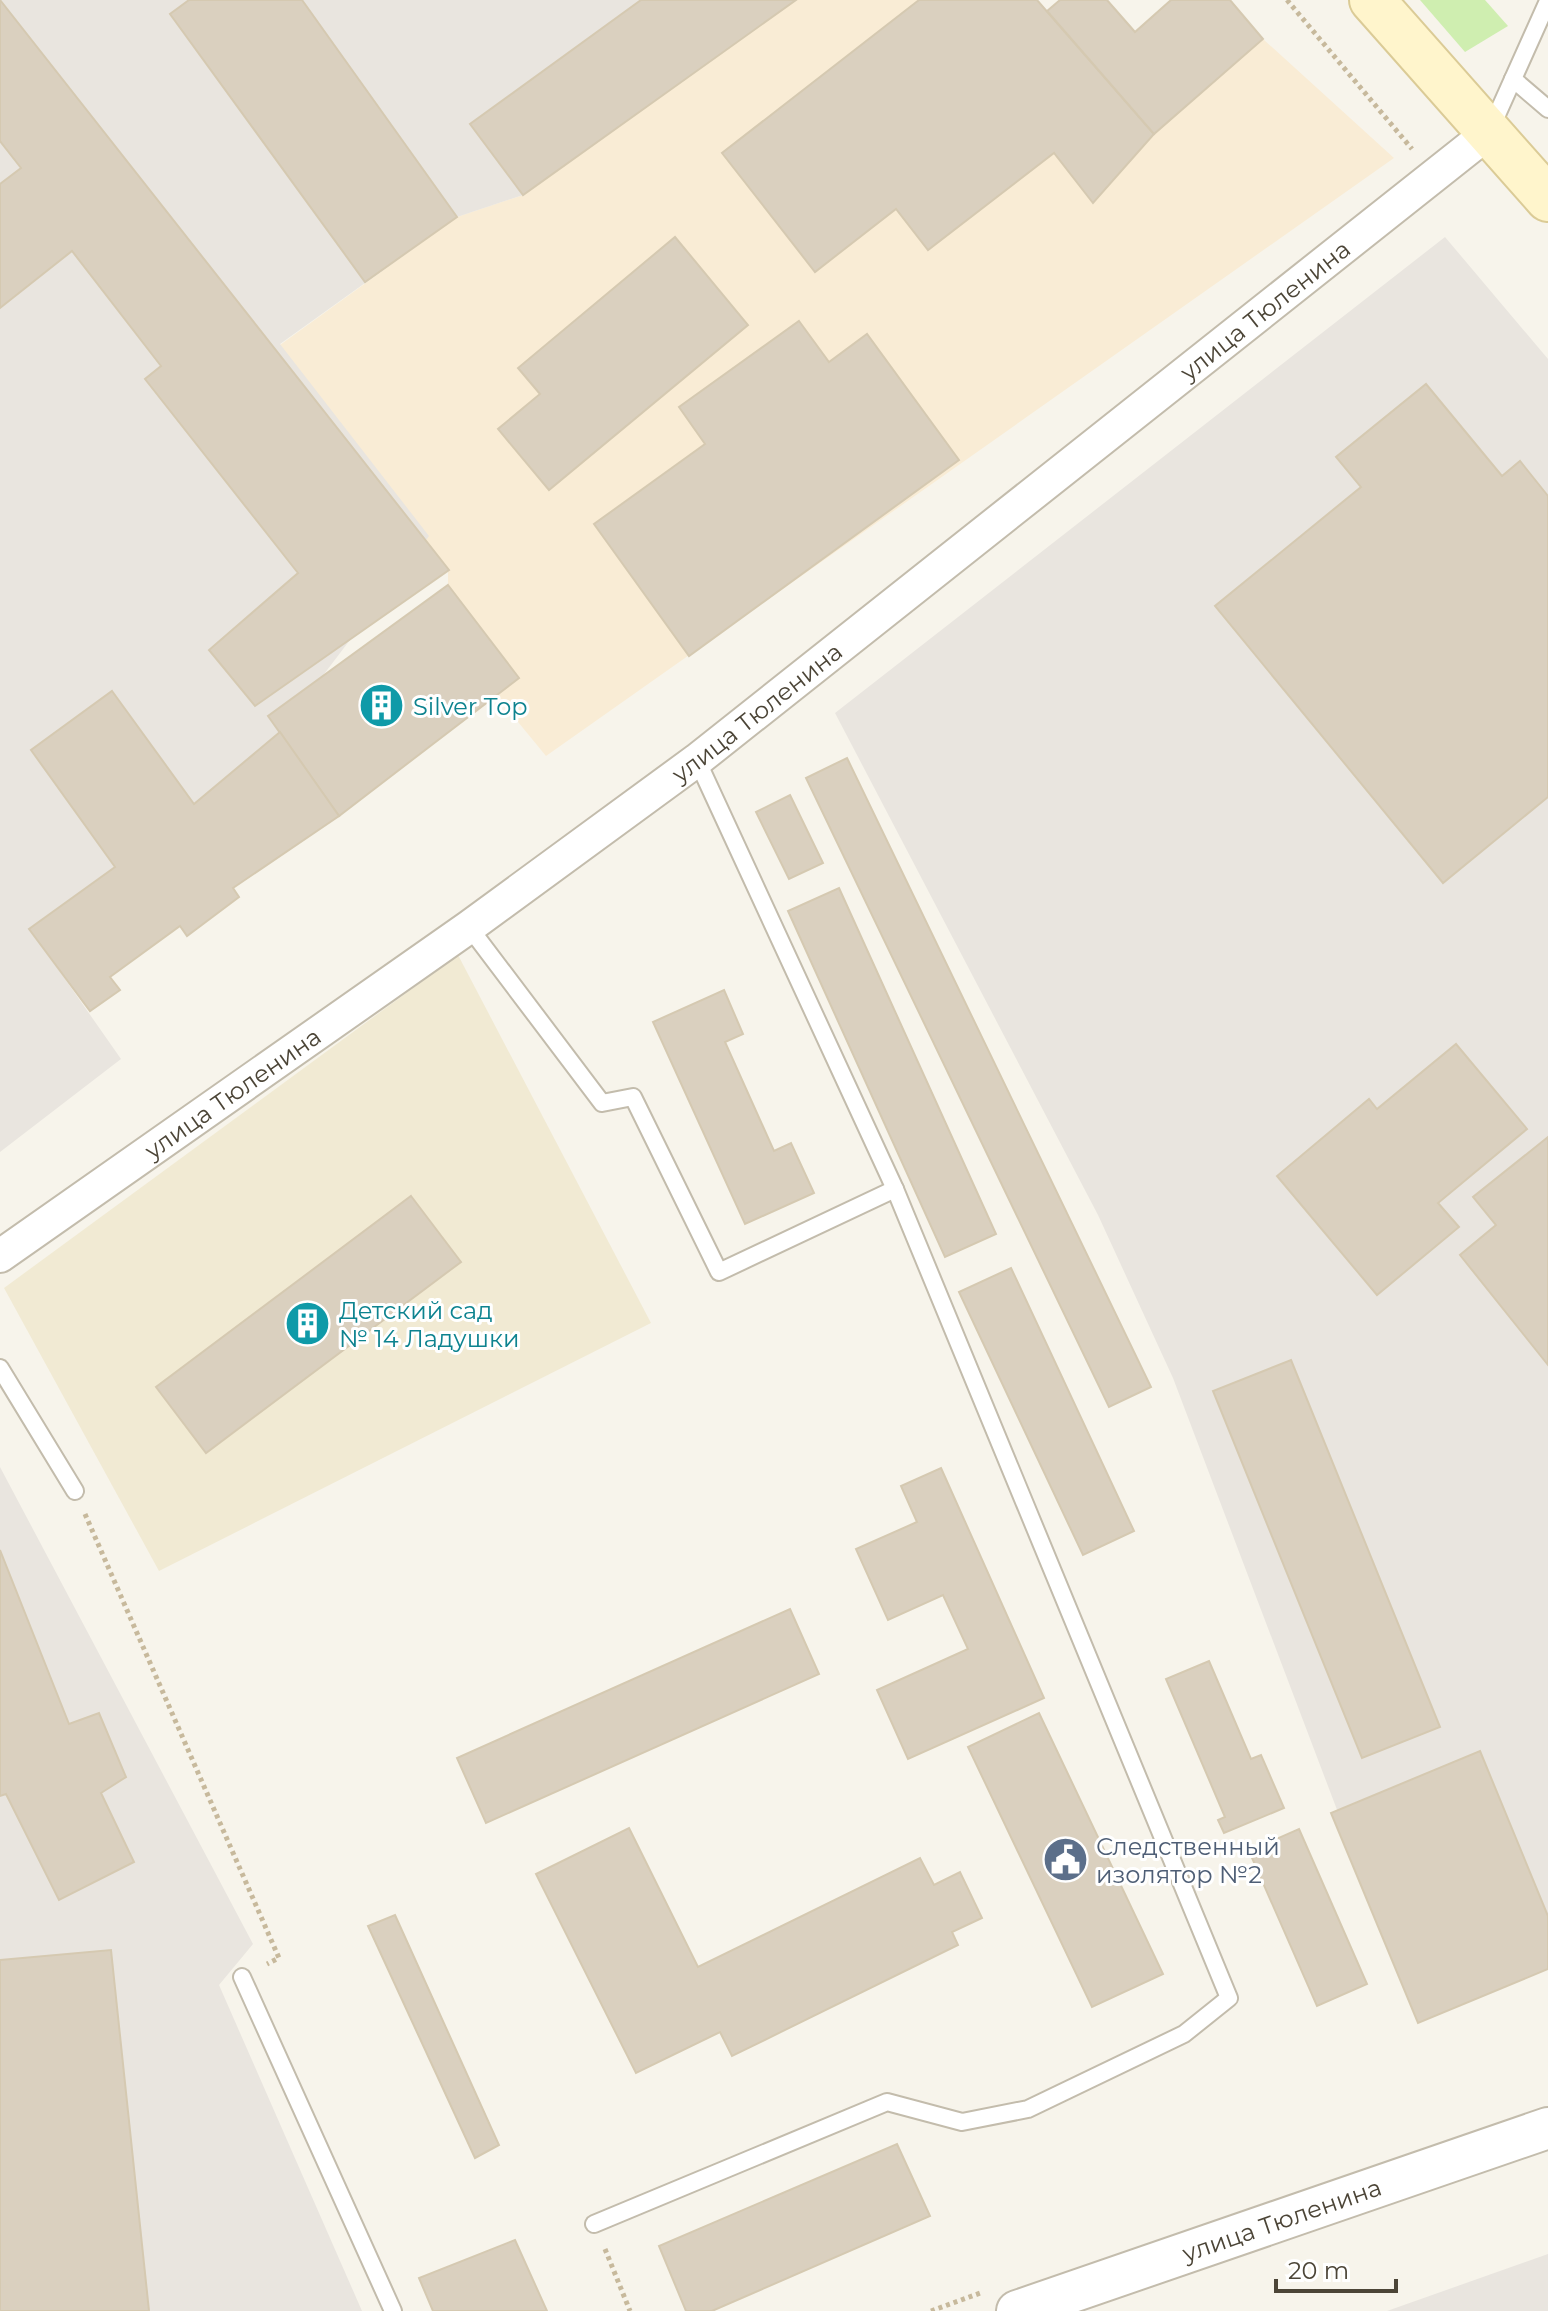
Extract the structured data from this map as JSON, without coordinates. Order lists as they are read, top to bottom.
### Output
{
  "streets": {
    "street": ["улица Тюленина"]
  },
  "places": {
    "building": ["Silver Top", "Детский сад № 14 Ладушки"],
    "public building": ["Следственный изолятор №2"]
  },
  "scale_bar": "20 m"
}
